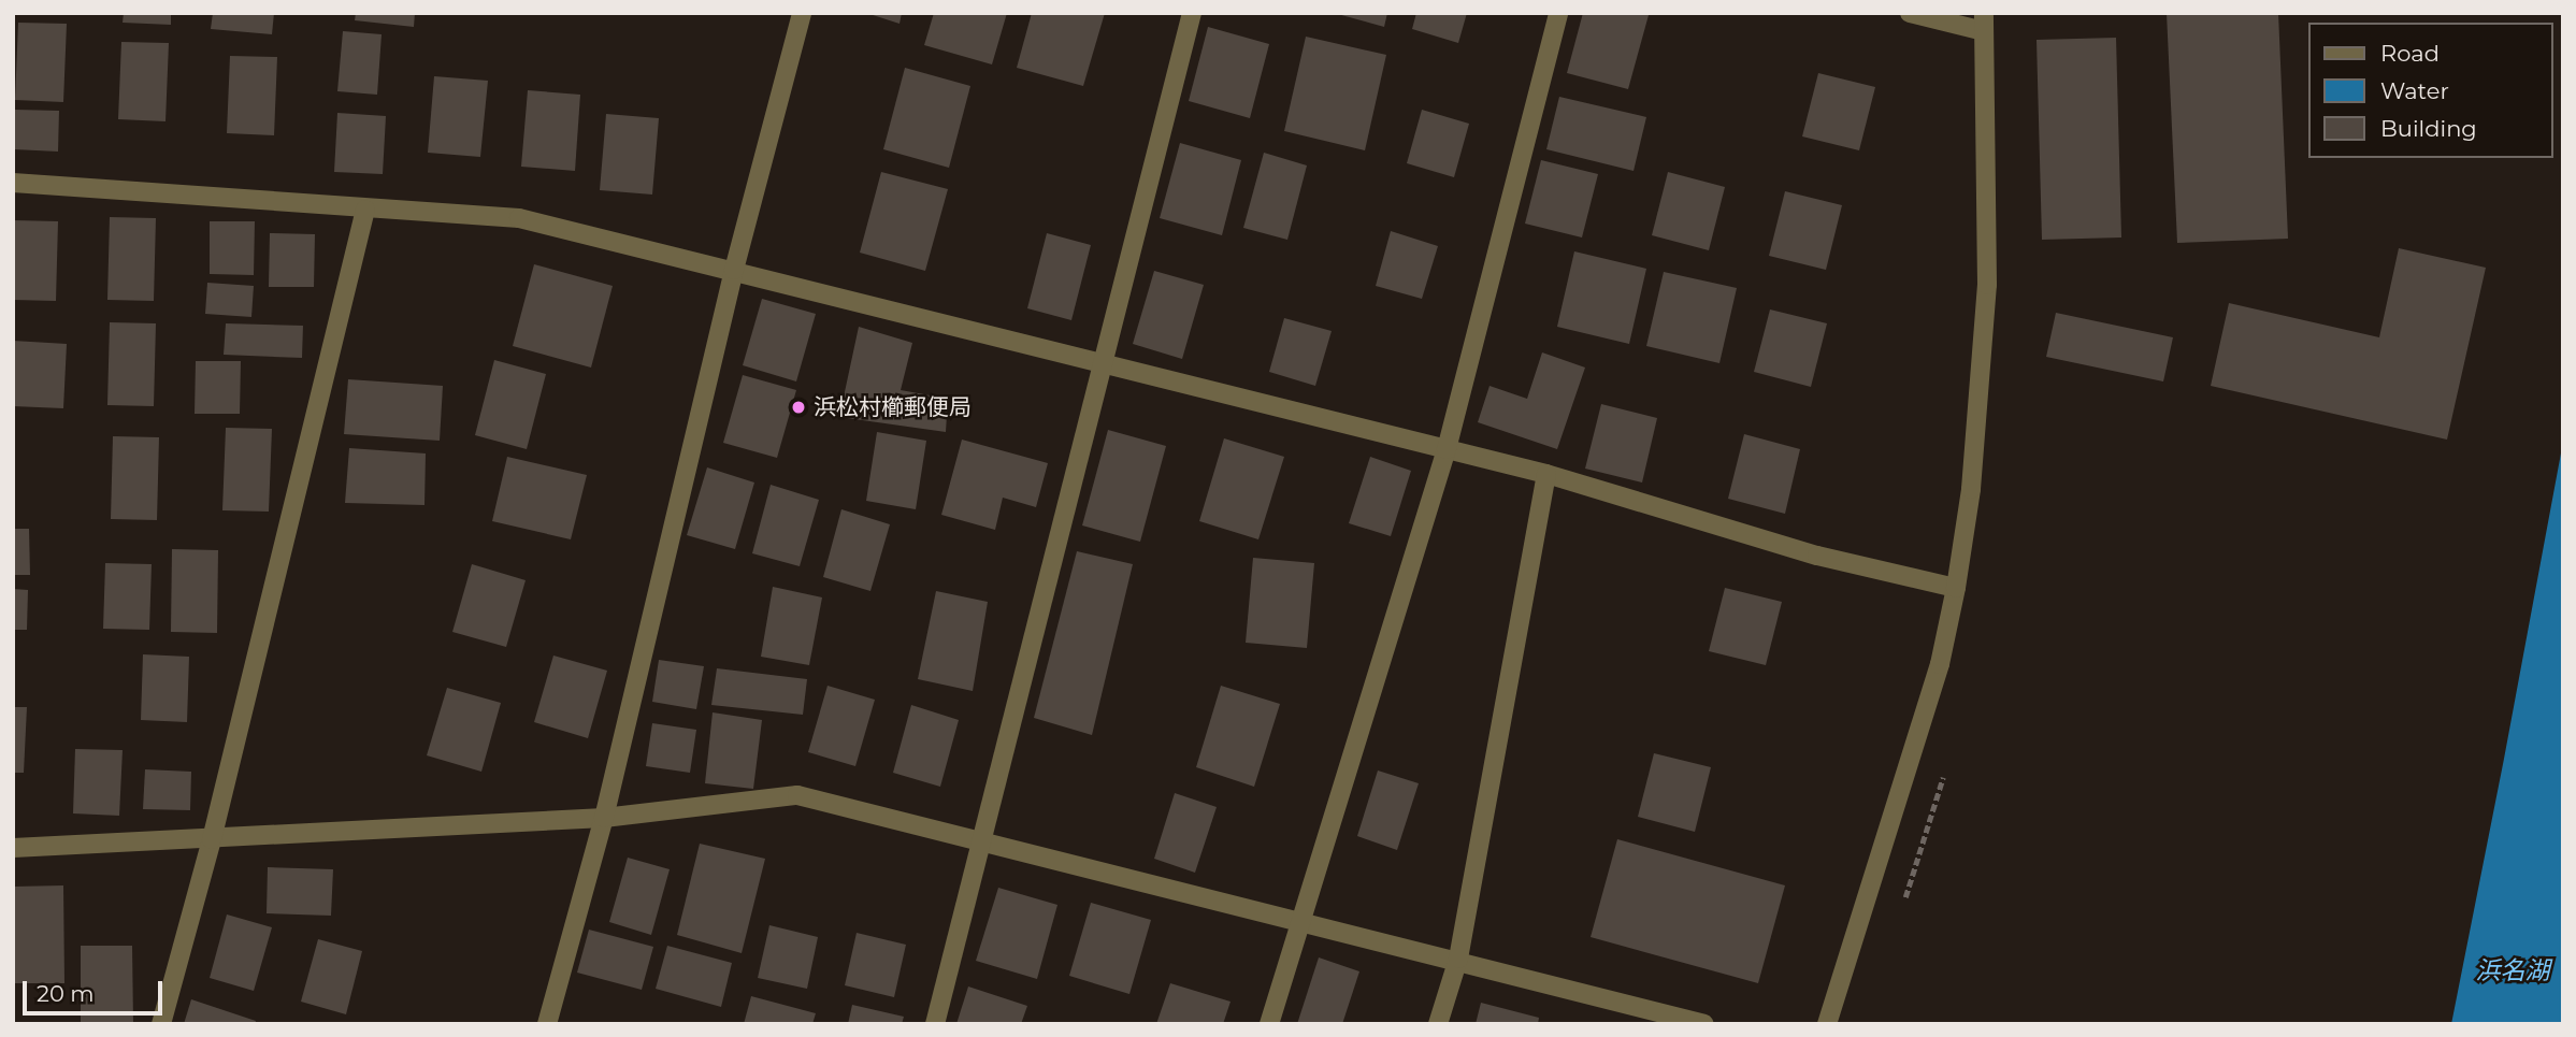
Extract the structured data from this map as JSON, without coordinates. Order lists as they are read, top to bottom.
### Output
{
  "water": ["浜名湖"],
  "places": ["浜松村櫛郵便局"],
  "legend": ["Road", "Water", "Building"],
  "scale_bar": "20 m"
}
